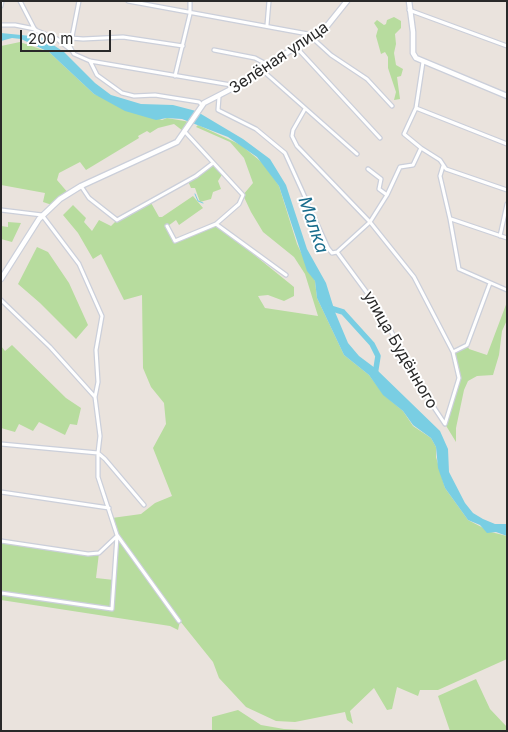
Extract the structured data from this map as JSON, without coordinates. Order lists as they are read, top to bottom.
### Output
{
  "streets": {
    "street": ["Зелёная улица", "улица Будённого"]
  },
  "crossings": [
    ["Зелёная улица", "улица Будённого"]
  ],
  "water": ["Малка"],
  "scale_bar": "200 m"
}
